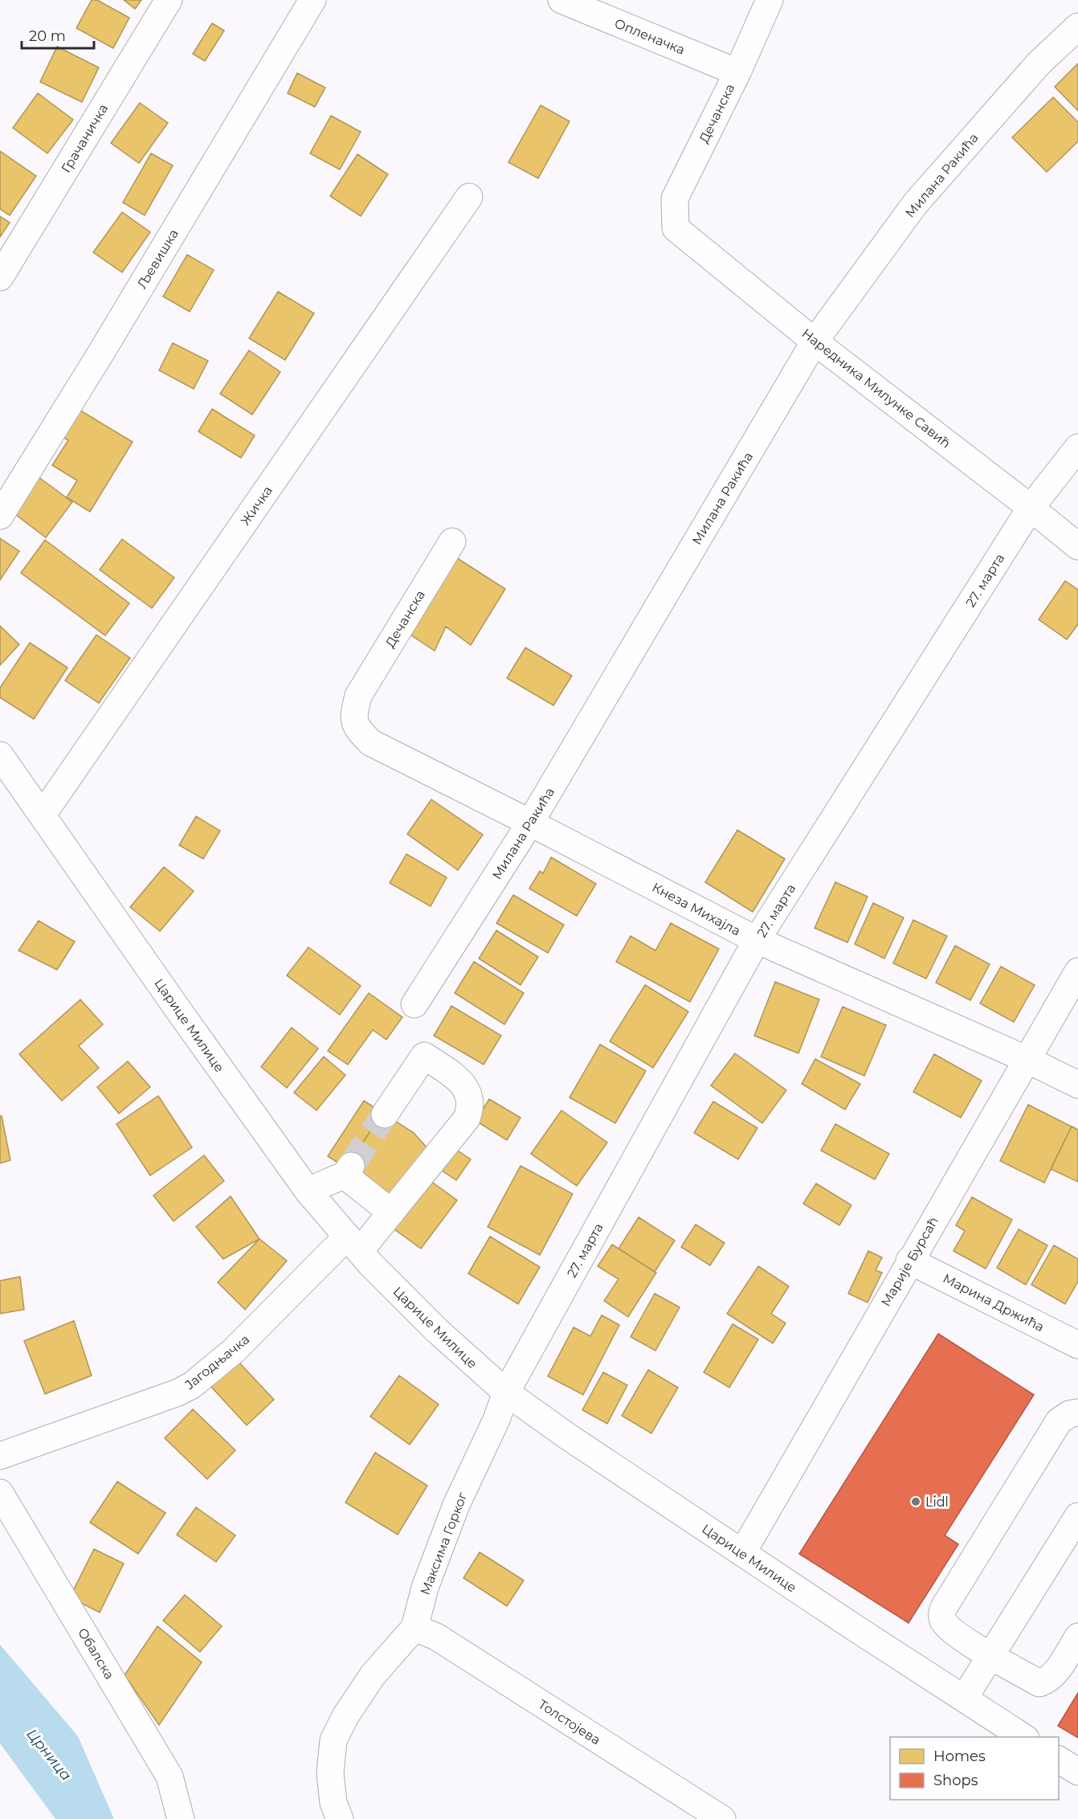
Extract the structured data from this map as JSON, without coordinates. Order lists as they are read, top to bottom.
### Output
{
  "streets": {
    "street": [
      "Опленачка",
      "Дечанска",
      "Грачаничка",
      "Милана Ракића",
      "Љевишка",
      "Наредника Милунке Савић",
      "Жичка",
      "27. марта",
      "Кнеза Михајла",
      "Царице Милице",
      "Марије Бурсаћ",
      "Марина Држића",
      "Јагодњачка",
      "Максима Горког",
      "Обалска",
      "Толстојева"
    ]
  },
  "crossings": [
    ["Опленачка", "Дечанска"],
    ["Дечанска", "Наредника Милунке Савић"],
    ["Дечанска", "Кнеза Михајла"],
    ["Милана Ракића", "Наредника Милунке Савић"],
    ["Милана Ракића", "Кнеза Михајла"],
    ["Наредника Милунке Савић", "27. марта"],
    ["Жичка", "Царице Милице"],
    ["27. марта", "Кнеза Михајла"],
    ["27. марта", "Царице Милице"],
    ["27. марта", "Максима Горког"],
    ["Кнеза Михајла", "Марије Бурсаћ"],
    ["Царице Милице", "Марије Бурсаћ"],
    ["Царице Милице", "Јагодњачка"],
    ["Царице Милице", "Максима Горког"],
    ["Марије Бурсаћ", "Марина Држића"],
    ["Максима Горког", "Толстојева"]
  ],
  "water": ["Црница"],
  "places": ["Lidl"],
  "legend": ["Homes", "Shops"],
  "scale_bar": "20 m"
}
